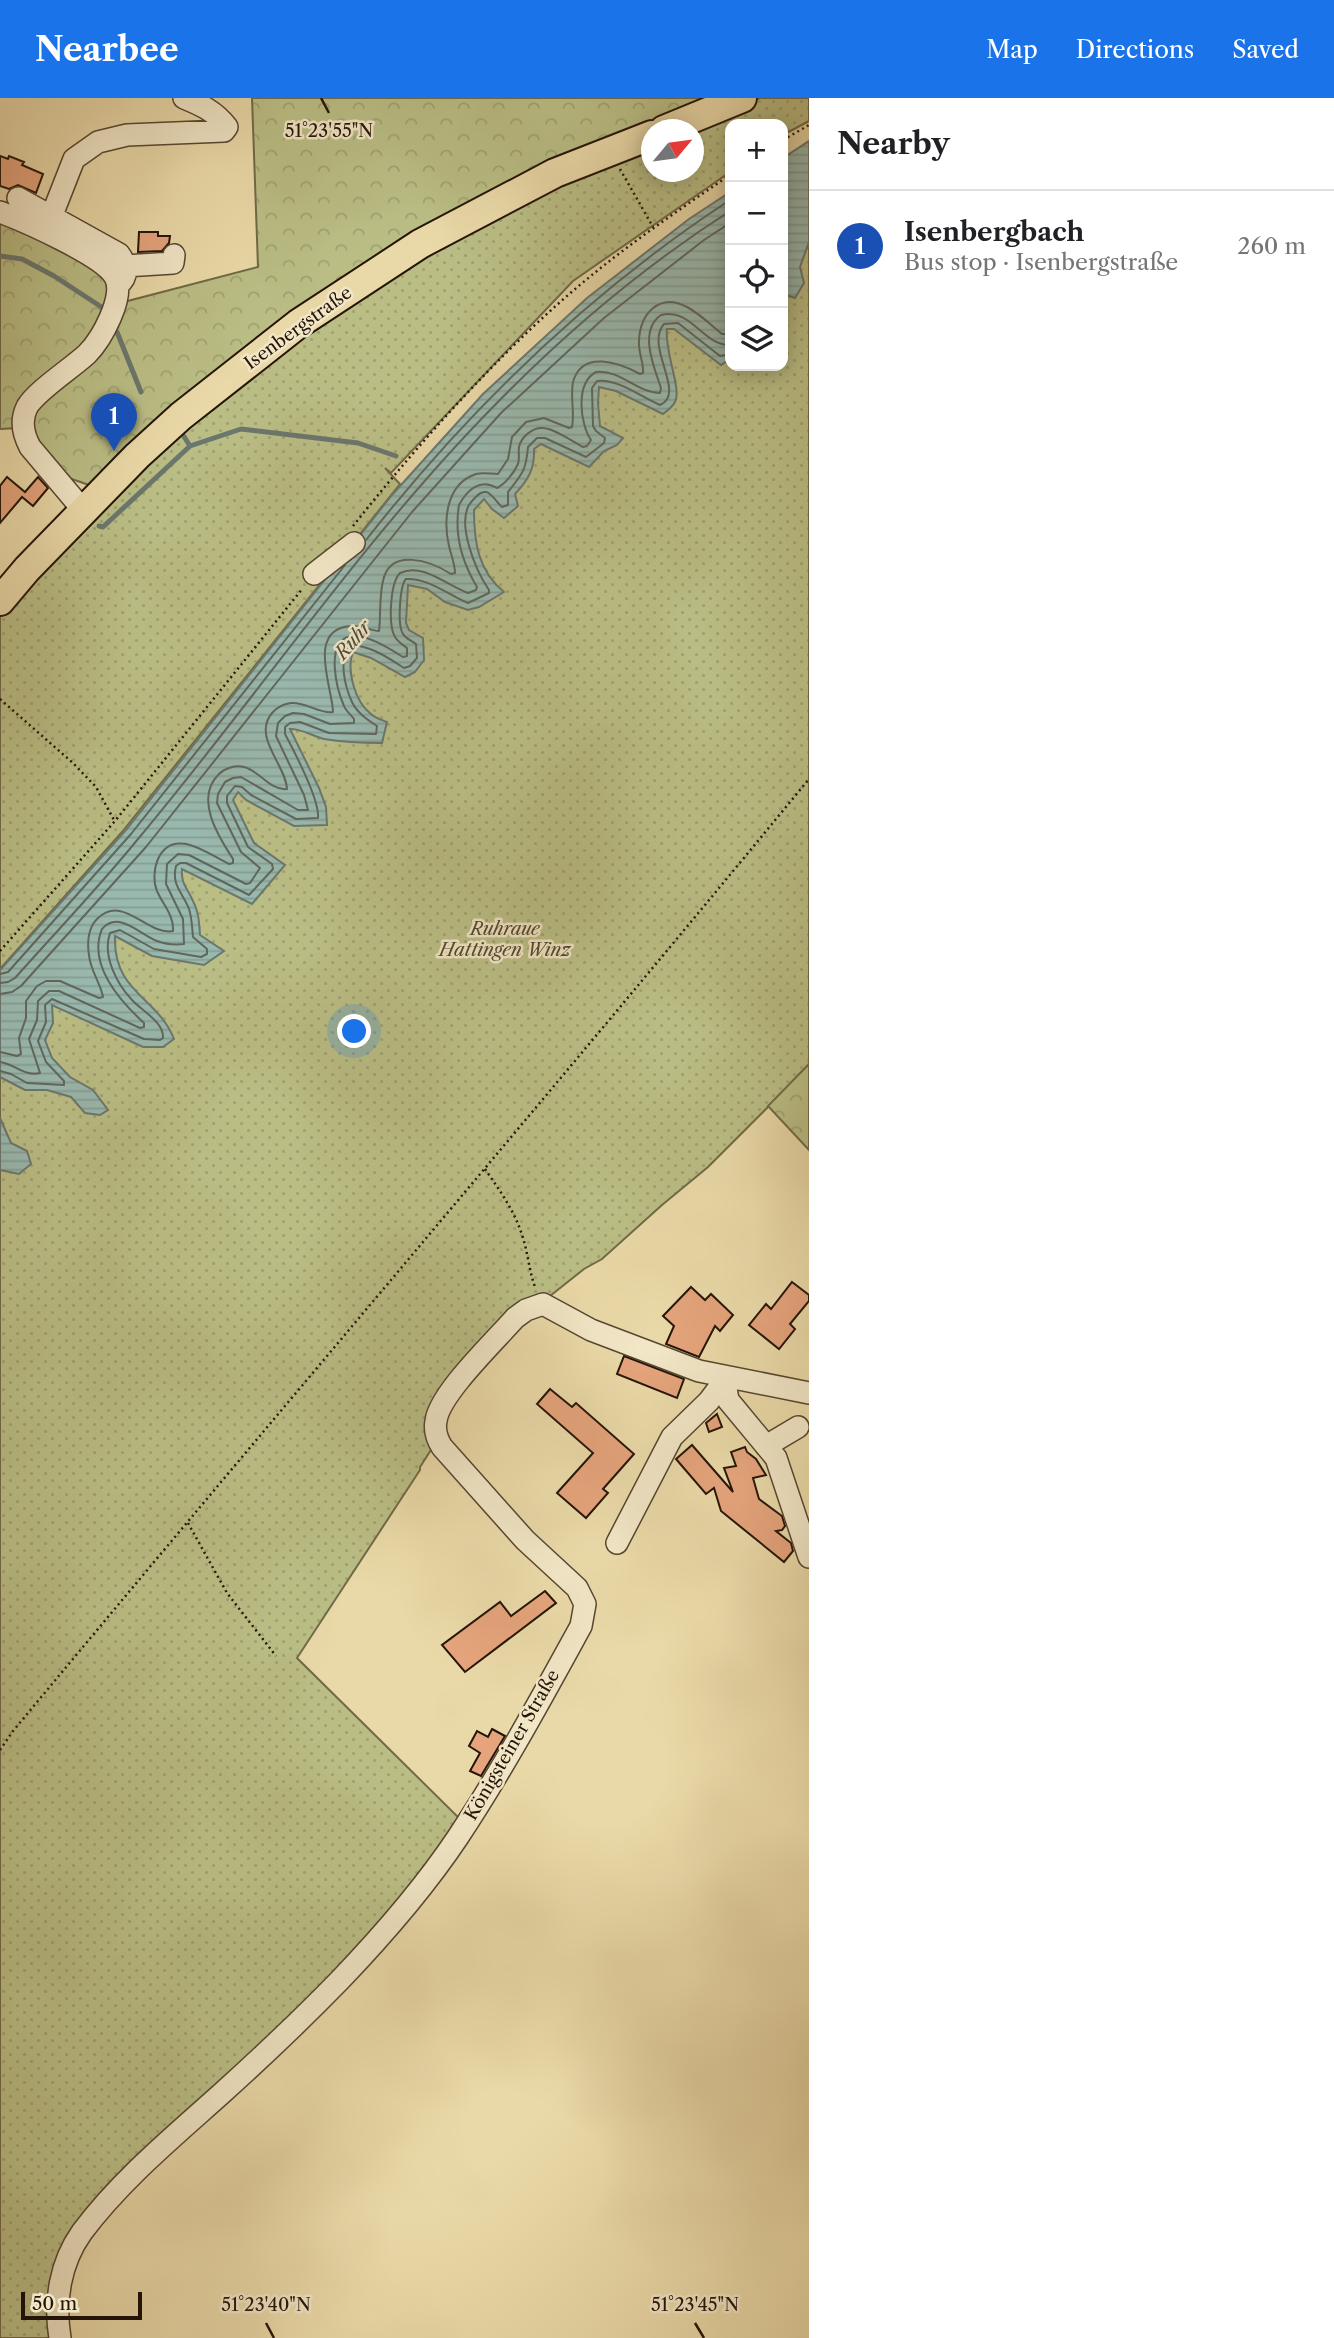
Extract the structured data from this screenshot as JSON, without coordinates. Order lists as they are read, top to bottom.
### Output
{
  "streets": {
    "main road": ["Isenbergstraße"],
    "street": ["Königsteiner Straße"]
  },
  "water": ["Ruhr"],
  "parks": ["Ruhraue Hattingen Winz"],
  "scale_bar": "50 m",
  "north": "top right",
  "page": {
    "header": "Nearbee",
    "nav": ["Map", "Directions", "Saved"],
    "heading": "Nearby",
    "map_buttons": ["+", "−"],
    "list": [
      {
        "mark": "1",
        "name": "Isenbergbach",
        "note": "Bus stop · Isenbergstraße",
        "value": "260 m"
      }
    ],
    "pins": "1",
    "scale": "50 m"
  },
  "coordinates": ["51°23'55\"N", "51°23'40\"N", "51°23'45\"N"]
}
